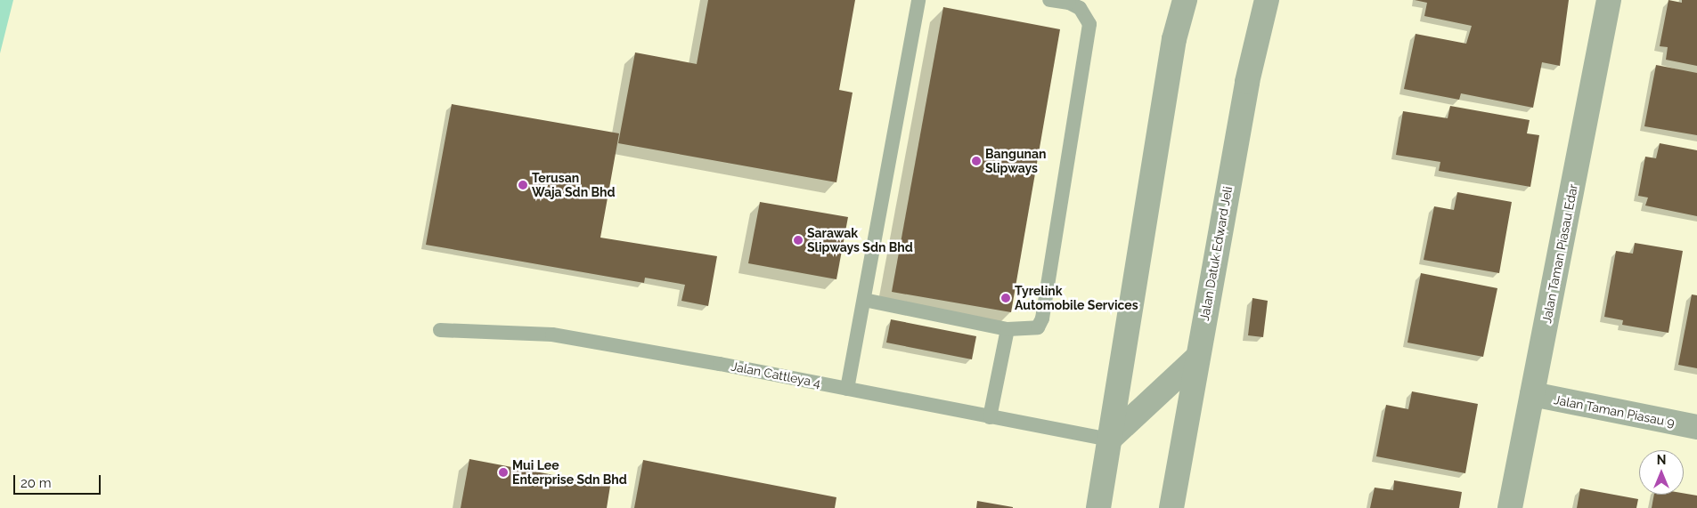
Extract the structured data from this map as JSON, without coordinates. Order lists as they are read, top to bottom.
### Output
{
  "streets": {
    "street": ["Jalan Datuk Edward Jeli", "Jalan Taman Piasau Edar", "Jalan Taman Piasau 9"],
    "lane": ["Jalan Cattleya 4"]
  },
  "crossings": [
    ["Jalan Taman Piasau Edar", "Jalan Taman Piasau 9"]
  ],
  "places": [
    "Bangunan Slipways",
    "Terusan Waja Sdn Bhd",
    "Sarawak Slipways Sdn Bhd",
    "Tyrelink Automobile Services",
    "Mui Lee Enterprise Sdn Bhd"
  ],
  "scale_bar": "20 m",
  "north": "top"
}
